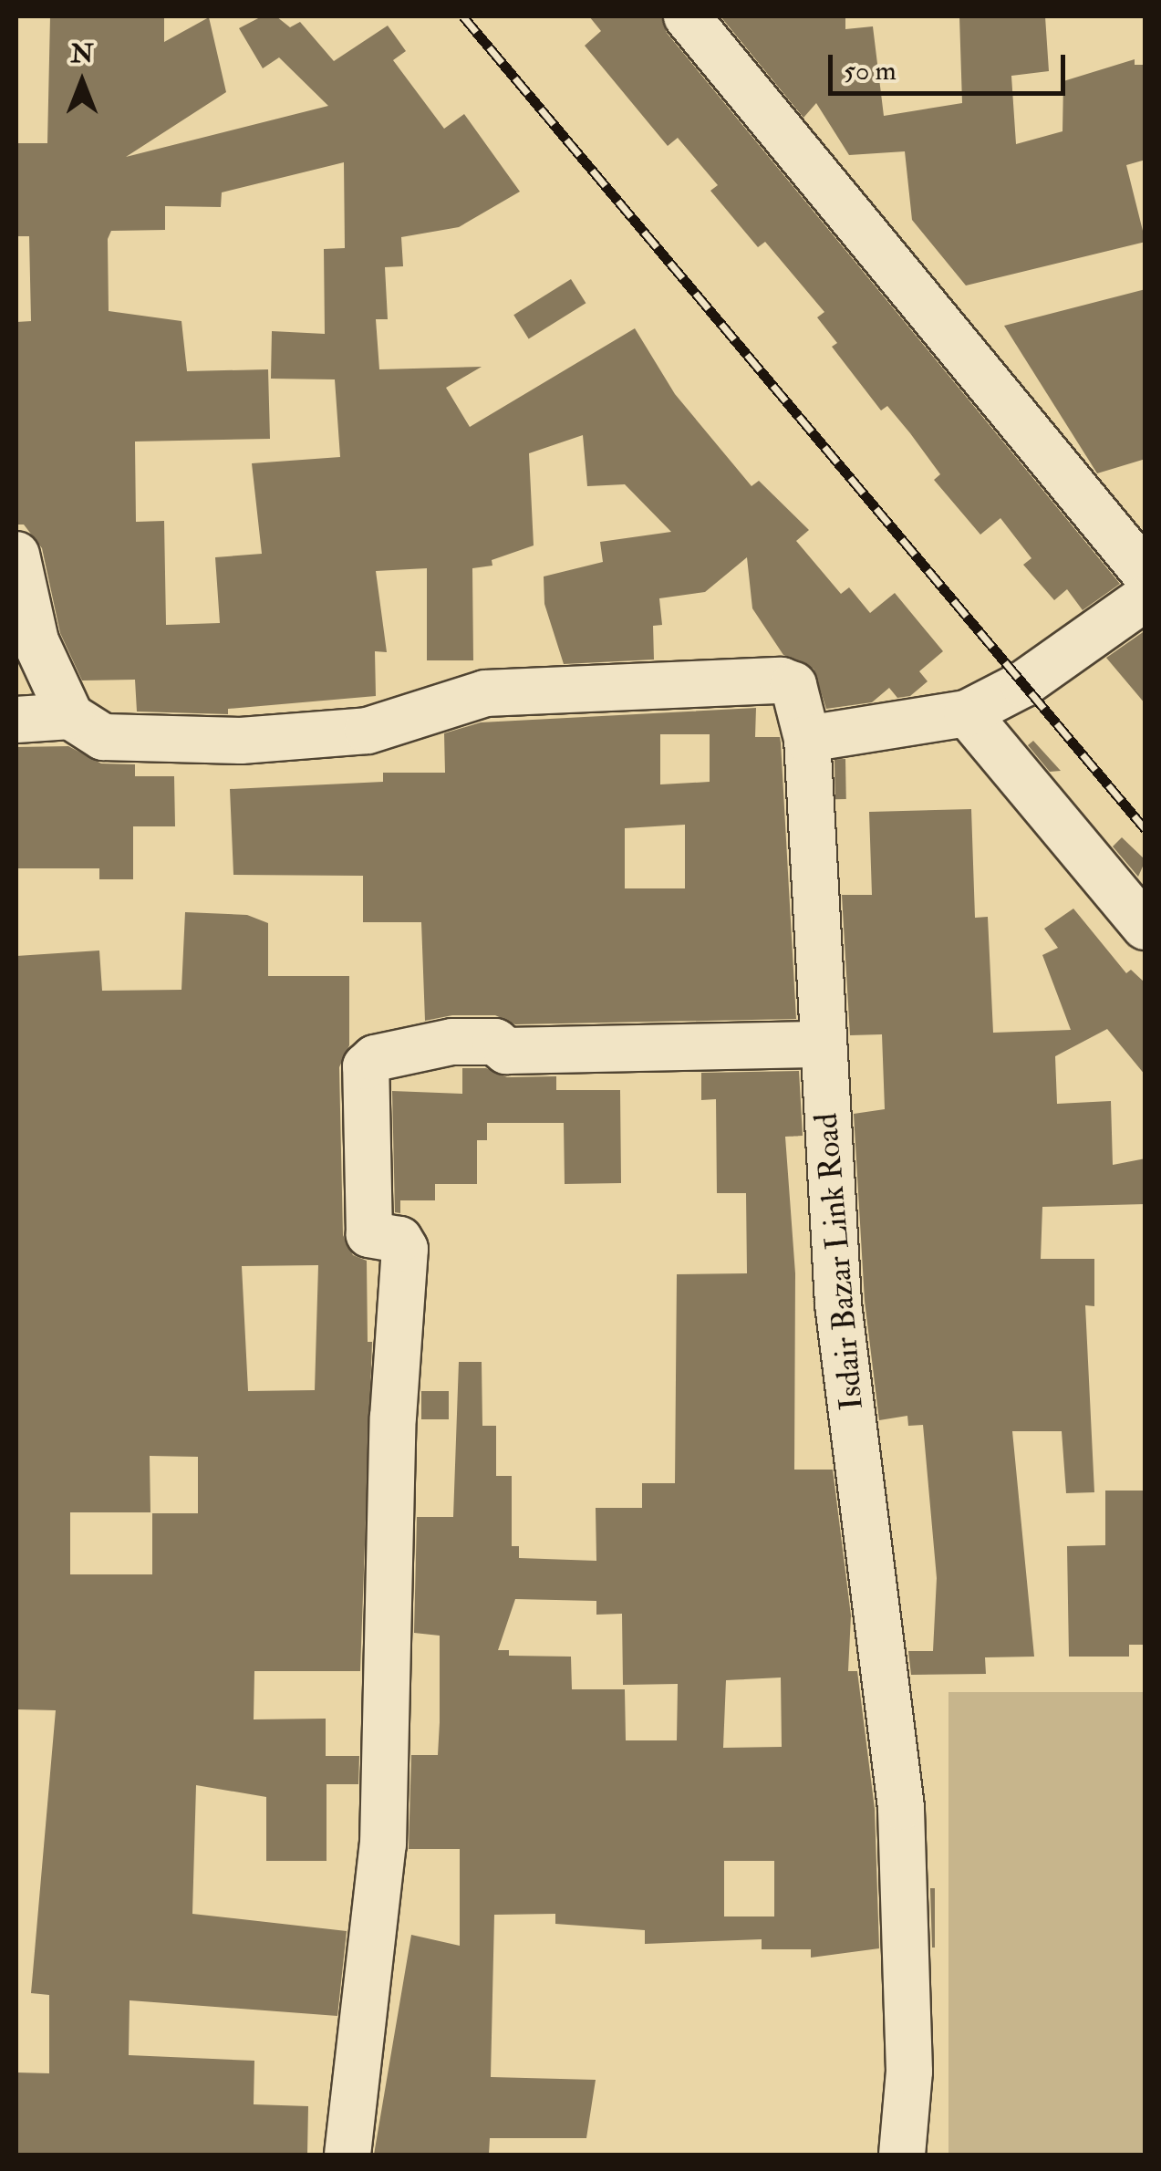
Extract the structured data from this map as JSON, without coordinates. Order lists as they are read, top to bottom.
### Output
{
  "streets": {
    "street": ["Isdair Bazar Link Road"]
  },
  "scale_bar": "50 m",
  "north": "top"
}
